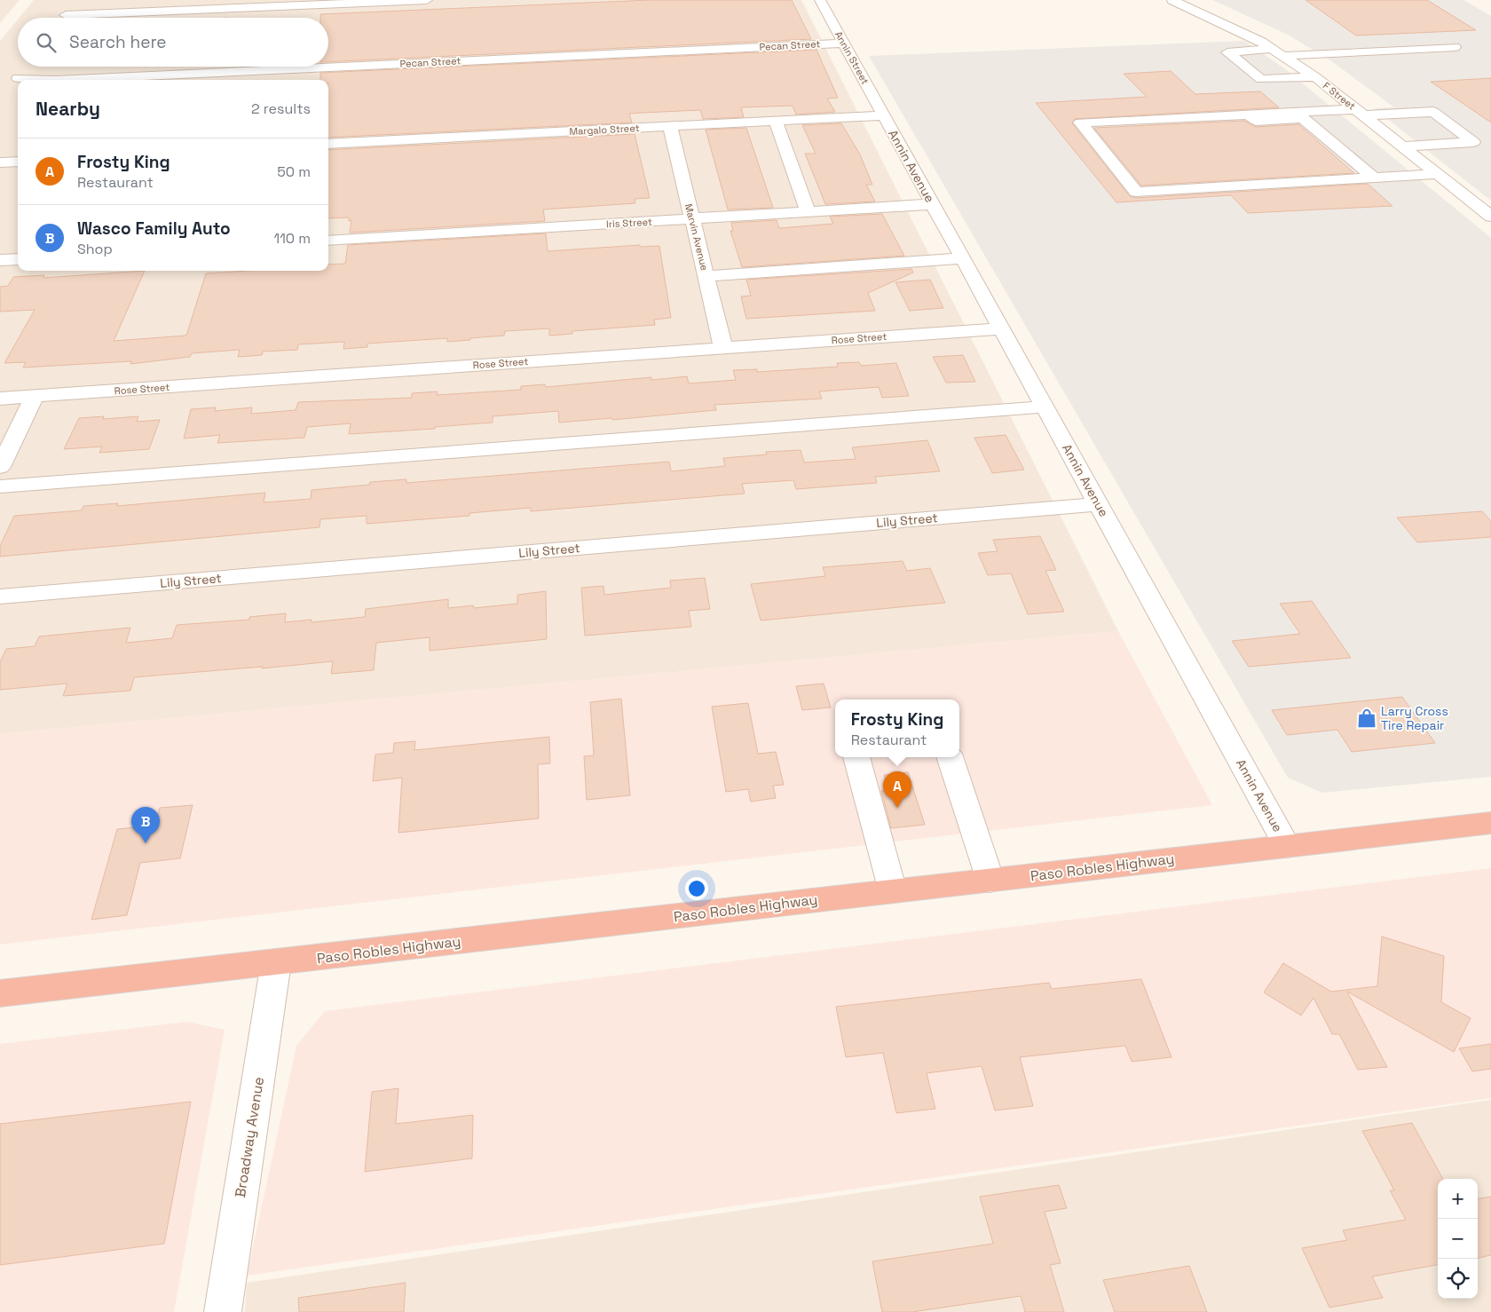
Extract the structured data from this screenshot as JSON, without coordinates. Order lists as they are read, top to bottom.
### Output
{
  "streets": {
    "highway": ["Paso Robles Highway"],
    "street": [
      "Pecan Street",
      "Annin Street",
      "F Street",
      "Margalo Street",
      "Annin Avenue",
      "Iris Street",
      "Marvin Avenue",
      "Rose Street",
      "Lily Street",
      "Broadway Avenue"
    ]
  },
  "crossings": [
    ["Pecan Street", "Annin Street"],
    ["Annin Street", "Margalo Street"],
    ["Annin Street", "Annin Avenue"],
    ["Margalo Street", "Annin Avenue"],
    ["Margalo Street", "Marvin Avenue"],
    ["Annin Avenue", "Iris Street"],
    ["Annin Avenue", "Rose Street"],
    ["Annin Avenue", "Lily Street"],
    ["Annin Avenue", "Paso Robles Highway"],
    ["Iris Street", "Marvin Avenue"],
    ["Marvin Avenue", "Rose Street"],
    ["Paso Robles Highway", "Broadway Avenue"]
  ],
  "places": {
    "shop": ["Larry Cross Tire Repair"]
  },
  "page": {
    "search": "Search here",
    "heading": ["Nearby", "2 results"],
    "list": [
      {
        "mark": "A",
        "name": "Frosty King",
        "note": "Restaurant",
        "value": "50 m"
      },
      {
        "mark": "B",
        "name": "Wasco Family Auto",
        "note": "Shop",
        "value": "110 m"
      }
    ],
    "popup": ["Frosty King", "Restaurant"],
    "pins": ["A", "B"],
    "map_buttons": ["+", "−"]
  }
}
